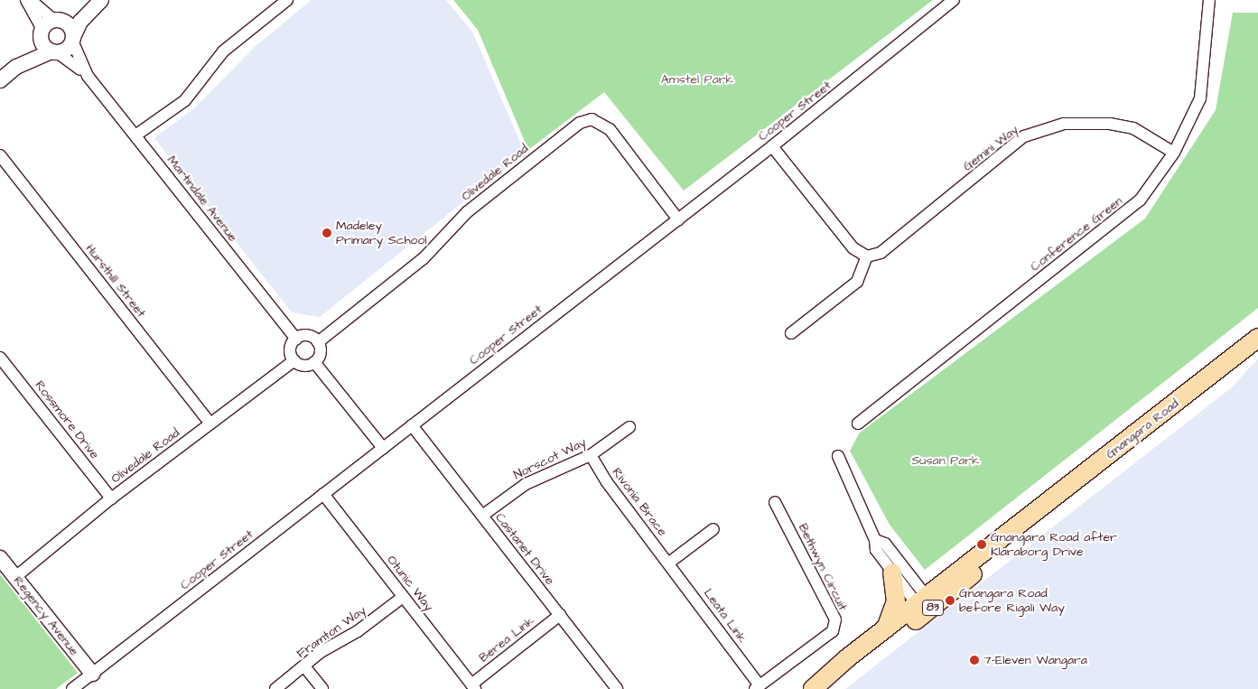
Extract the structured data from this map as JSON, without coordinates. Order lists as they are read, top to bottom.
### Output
{
  "streets": {
    "main road": ["Gnangara Road", "83"],
    "street": [
      "Cooper Street",
      "Gemini Way",
      "Olivedale Road",
      "Martindale Avenue",
      "Conference Green",
      "Hursthill Street",
      "Rossmore Drive",
      "Norscot Way",
      "Rivonia Brace",
      "Castanet Drive",
      "Bethwyn Circuit",
      "Otunic Way",
      "Regency Avenue",
      "Leata Link",
      "Framton Way",
      "Berea Link"
    ]
  },
  "crossings": [
    ["Cooper Street", "Olivedale Road"],
    ["Cooper Street", "Castanet Drive"],
    ["Cooper Street", "Otunic Way"],
    ["Cooper Street", "Regency Avenue"],
    ["Gemini Way", "Conference Green"],
    ["Olivedale Road", "Martindale Avenue"],
    ["Olivedale Road", "Hursthill Street"],
    ["Olivedale Road", "Rossmore Drive"],
    ["Olivedale Road", "Regency Avenue"],
    ["Norscot Way", "Rivonia Brace"],
    ["Norscot Way", "Castanet Drive"],
    ["Rivonia Brace", "Leata Link"],
    ["Castanet Drive", "Berea Link"],
    ["Bethwyn Circuit", "Leata Link"],
    ["Otunic Way", "Framton Way"],
    ["Otunic Way", "Berea Link"]
  ],
  "parks": ["Amstel Park", "Susan Park"],
  "places": [
    "Madeley Primary School",
    "Gnangara Road after Klaraborg Drive",
    "Gnangara Road before Rigali Way",
    "7-Eleven Wangara"
  ]
}
